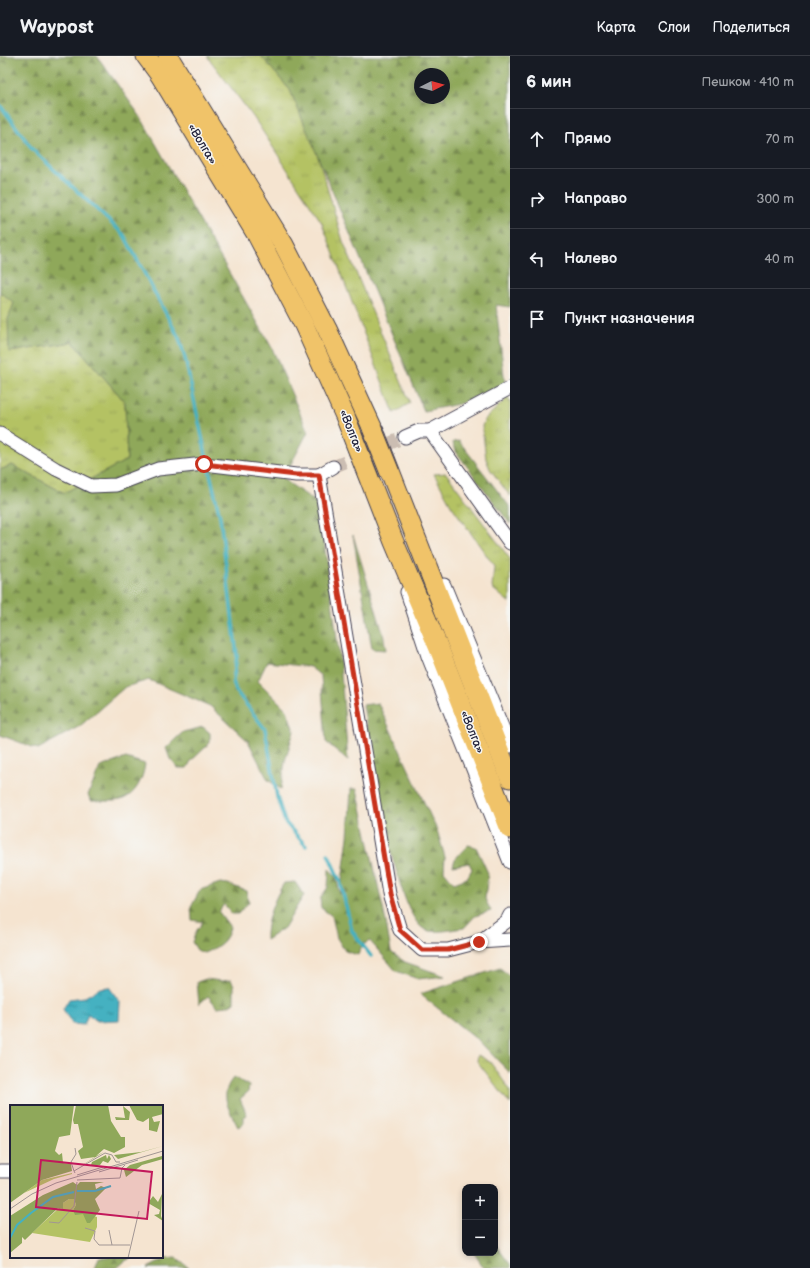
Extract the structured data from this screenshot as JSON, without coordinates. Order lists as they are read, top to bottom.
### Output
{
  "streets": {
    "highway": ["«Волга»"]
  },
  "north": "right",
  "page": {
    "header": "Waypost",
    "nav": ["Карта", "Слои", "Поделиться"],
    "heading": ["6 мин", "Пешком · 410 m"],
    "list": [
      ["Прямо", "70 m"],
      ["Направо", "300 m"],
      ["Налево", "40 m"],
      "Пункт назначения"
    ],
    "map_buttons": ["+", "−"]
  }
}
